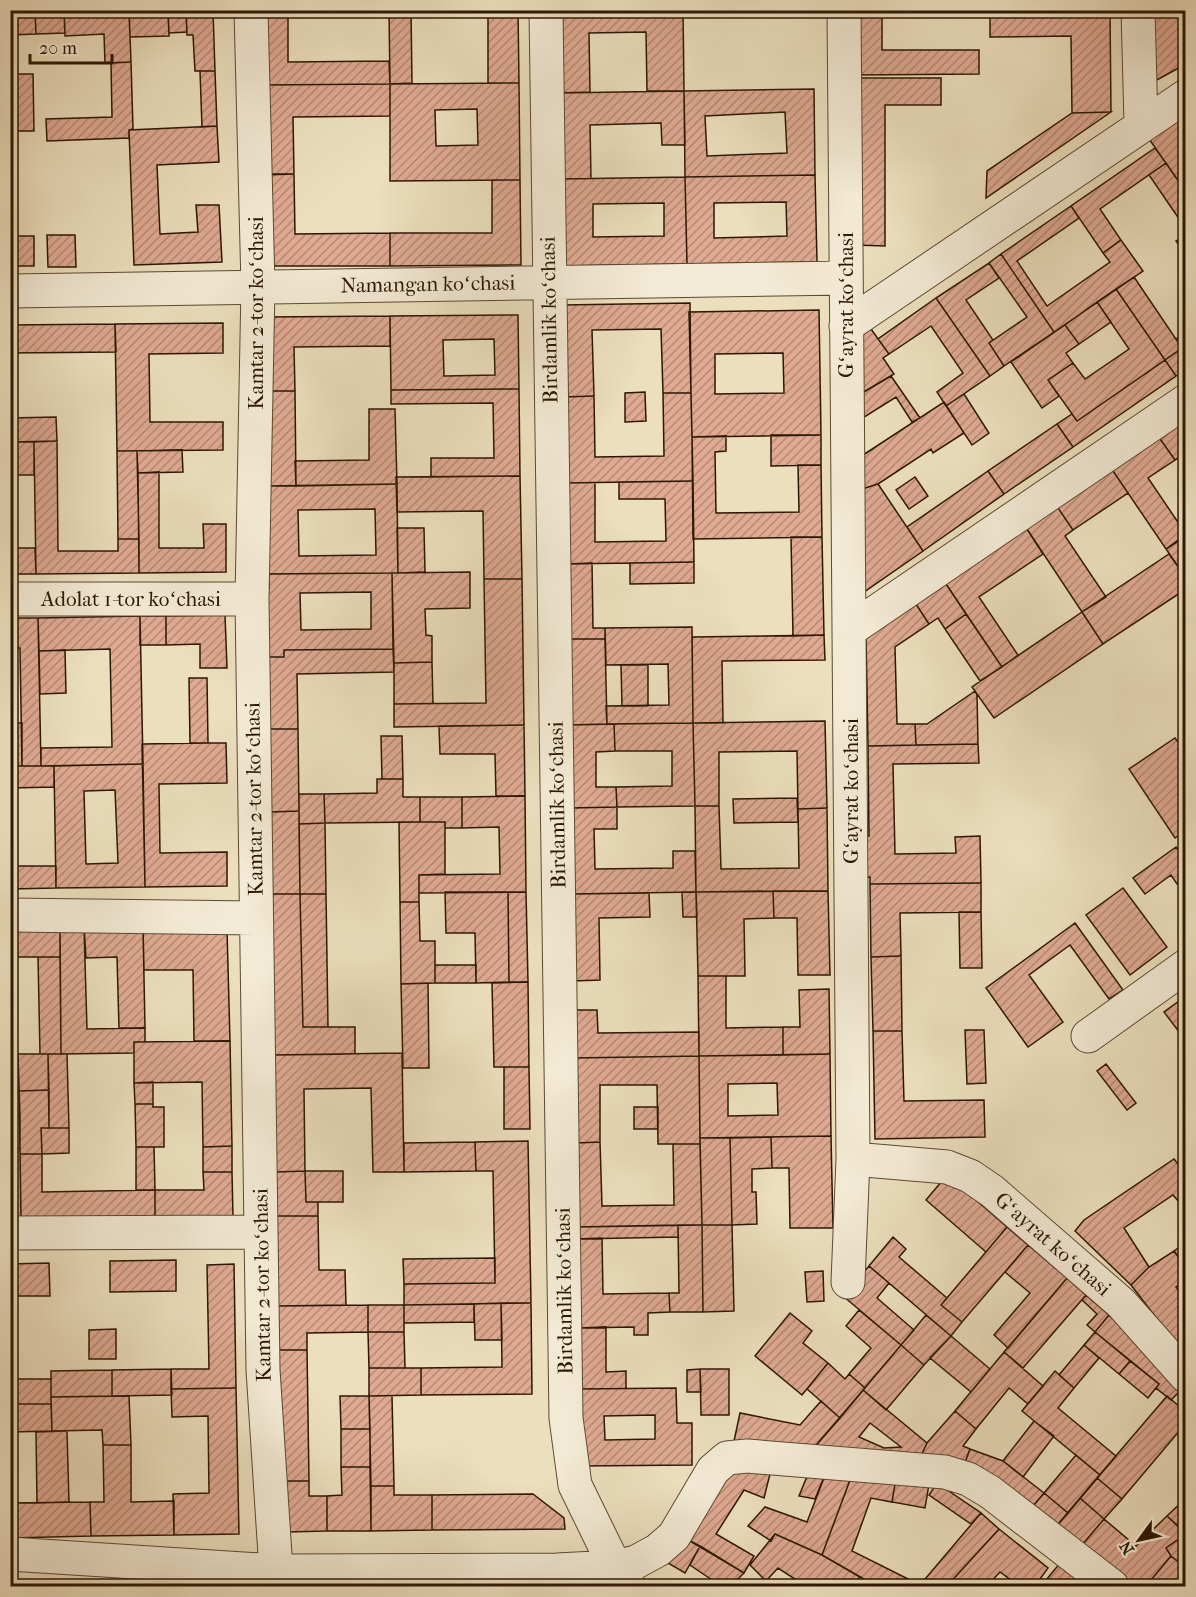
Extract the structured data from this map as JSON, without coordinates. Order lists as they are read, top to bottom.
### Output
{
  "streets": {
    "street": [
      "Namangan koʻchasi",
      "Gʻayrat koʻchasi",
      "Kamtar 2-tor koʻchasi",
      "Birdamlik koʻchasi",
      "Adolat 1-tor koʻchasi"
    ]
  },
  "crossings": [
    ["Namangan koʻchasi", "Gʻayrat koʻchasi"],
    ["Namangan koʻchasi", "Kamtar 2-tor koʻchasi"],
    ["Namangan koʻchasi", "Birdamlik koʻchasi"],
    ["Kamtar 2-tor koʻchasi", "Adolat 1-tor koʻchasi"]
  ],
  "scale_bar": "20 m",
  "north": "bottom left"
}
